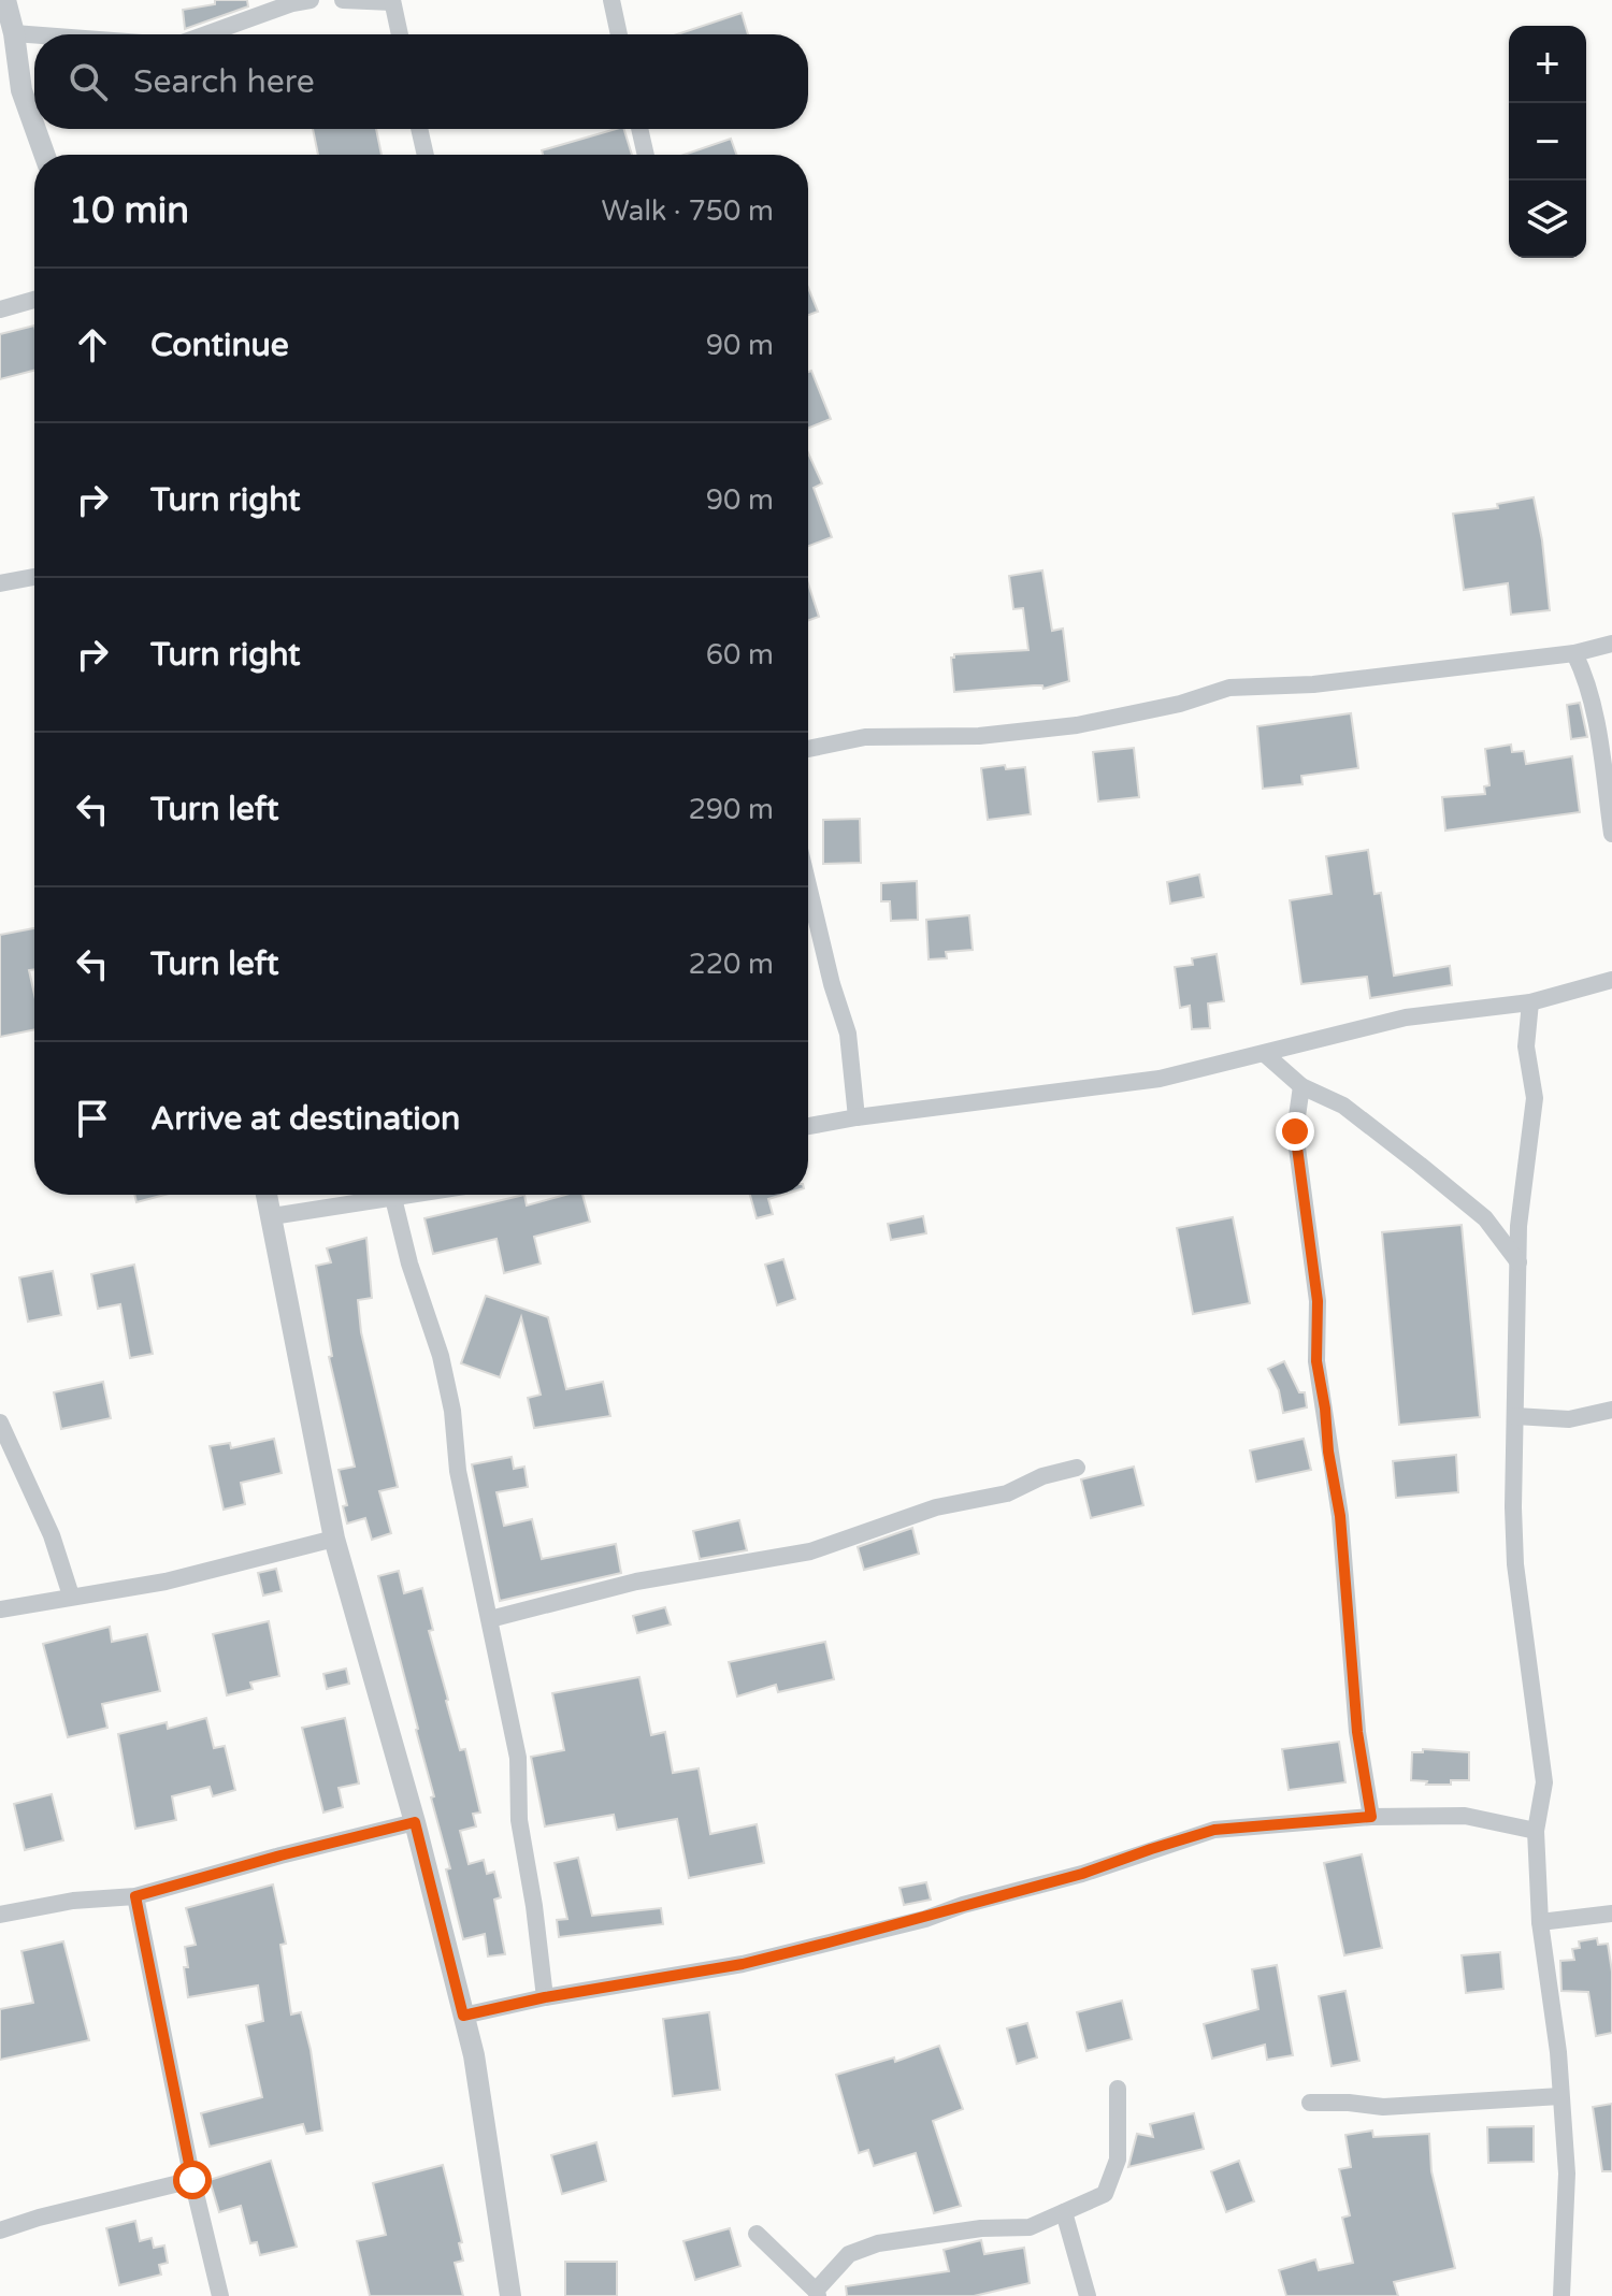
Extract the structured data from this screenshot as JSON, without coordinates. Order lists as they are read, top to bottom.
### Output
{
  "page": {
    "map_buttons": ["+", "−"],
    "search": "Search here",
    "heading": ["10 min", "Walk · 750 m"],
    "list": [
      ["Continue", "90 m"],
      ["Turn right", "90 m"],
      ["Turn right", "60 m"],
      ["Turn left", "290 m"],
      ["Turn left", "220 m"],
      "Arrive at destination"
    ]
  }
}
